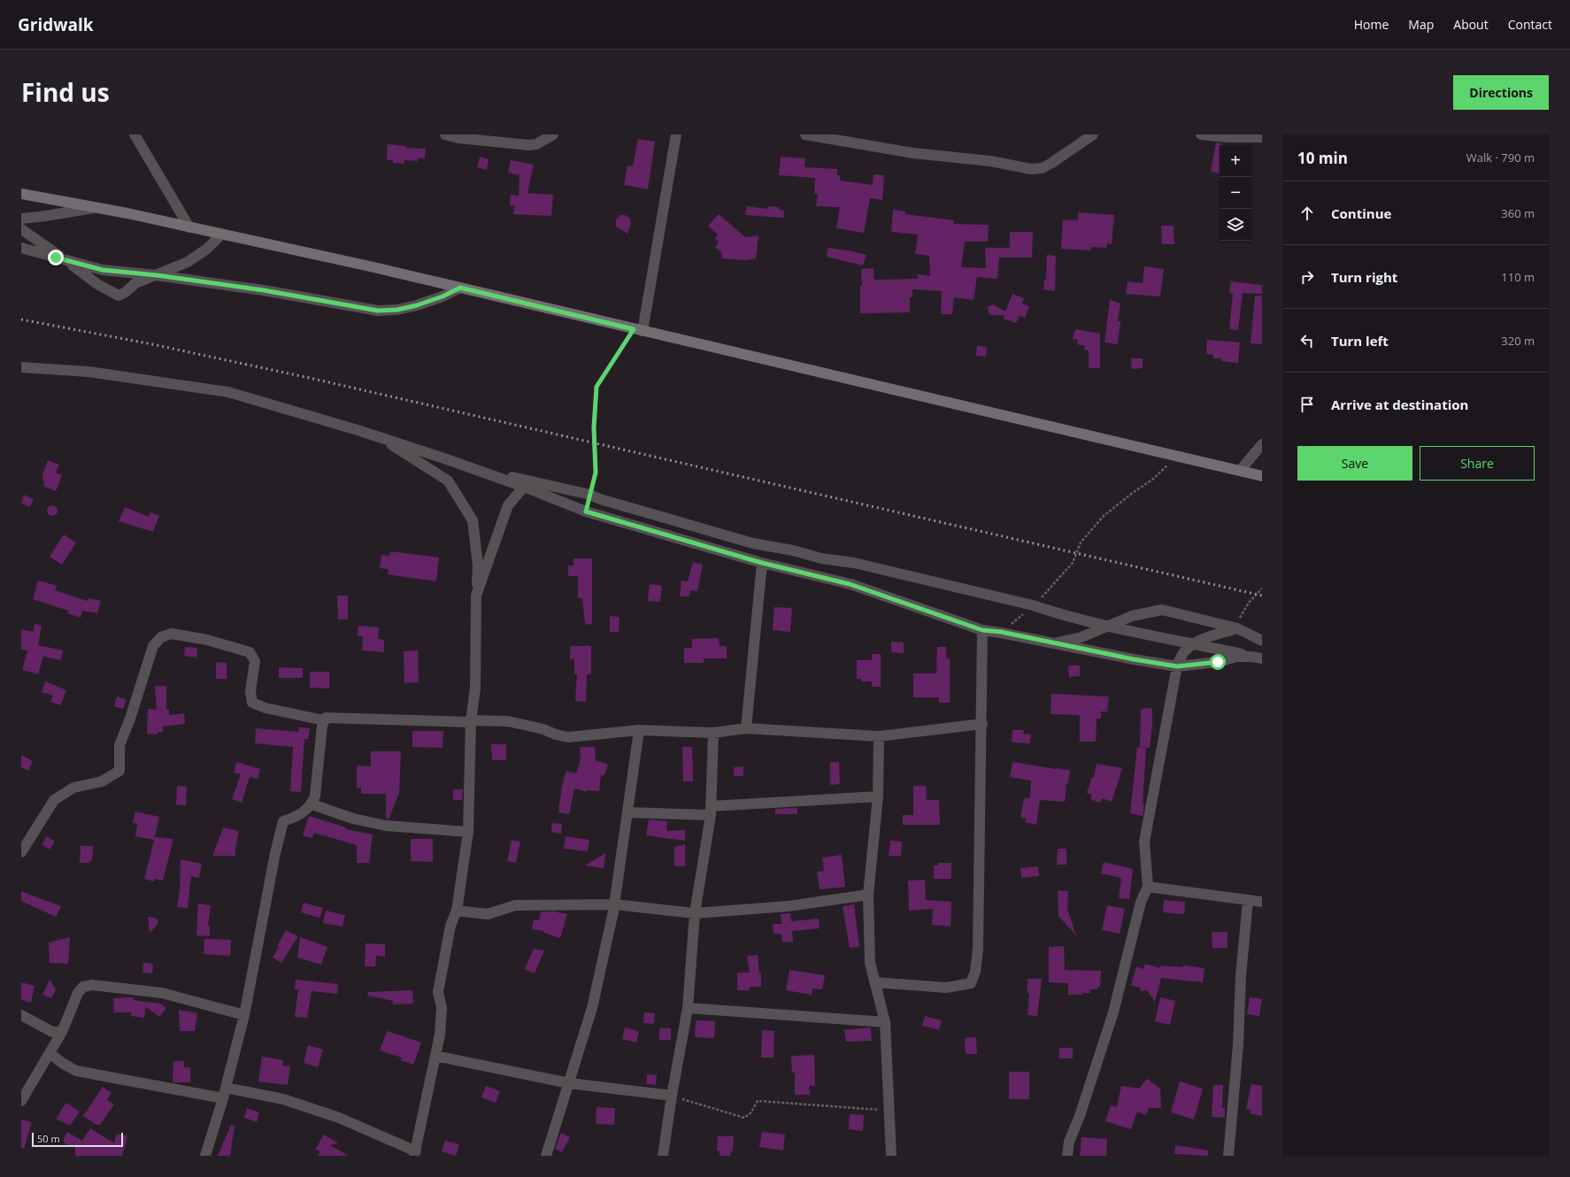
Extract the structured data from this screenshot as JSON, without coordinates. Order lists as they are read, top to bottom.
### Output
{
  "scale_bar": "50 m",
  "page": {
    "header": "Gridwalk",
    "nav": [
      "Home",
      "Map",
      "About",
      "Contact"
    ],
    "title": "Find us",
    "buttons": [
      "Directions",
      ["Save", "Share"]
    ],
    "heading": ["10 min", "Walk · 790 m"],
    "map_buttons": ["+", "−"],
    "list": [
      ["Continue", "360 m"],
      ["Turn right", "110 m"],
      ["Turn left", "320 m"],
      "Arrive at destination"
    ],
    "scale": "50 m"
  }
}
